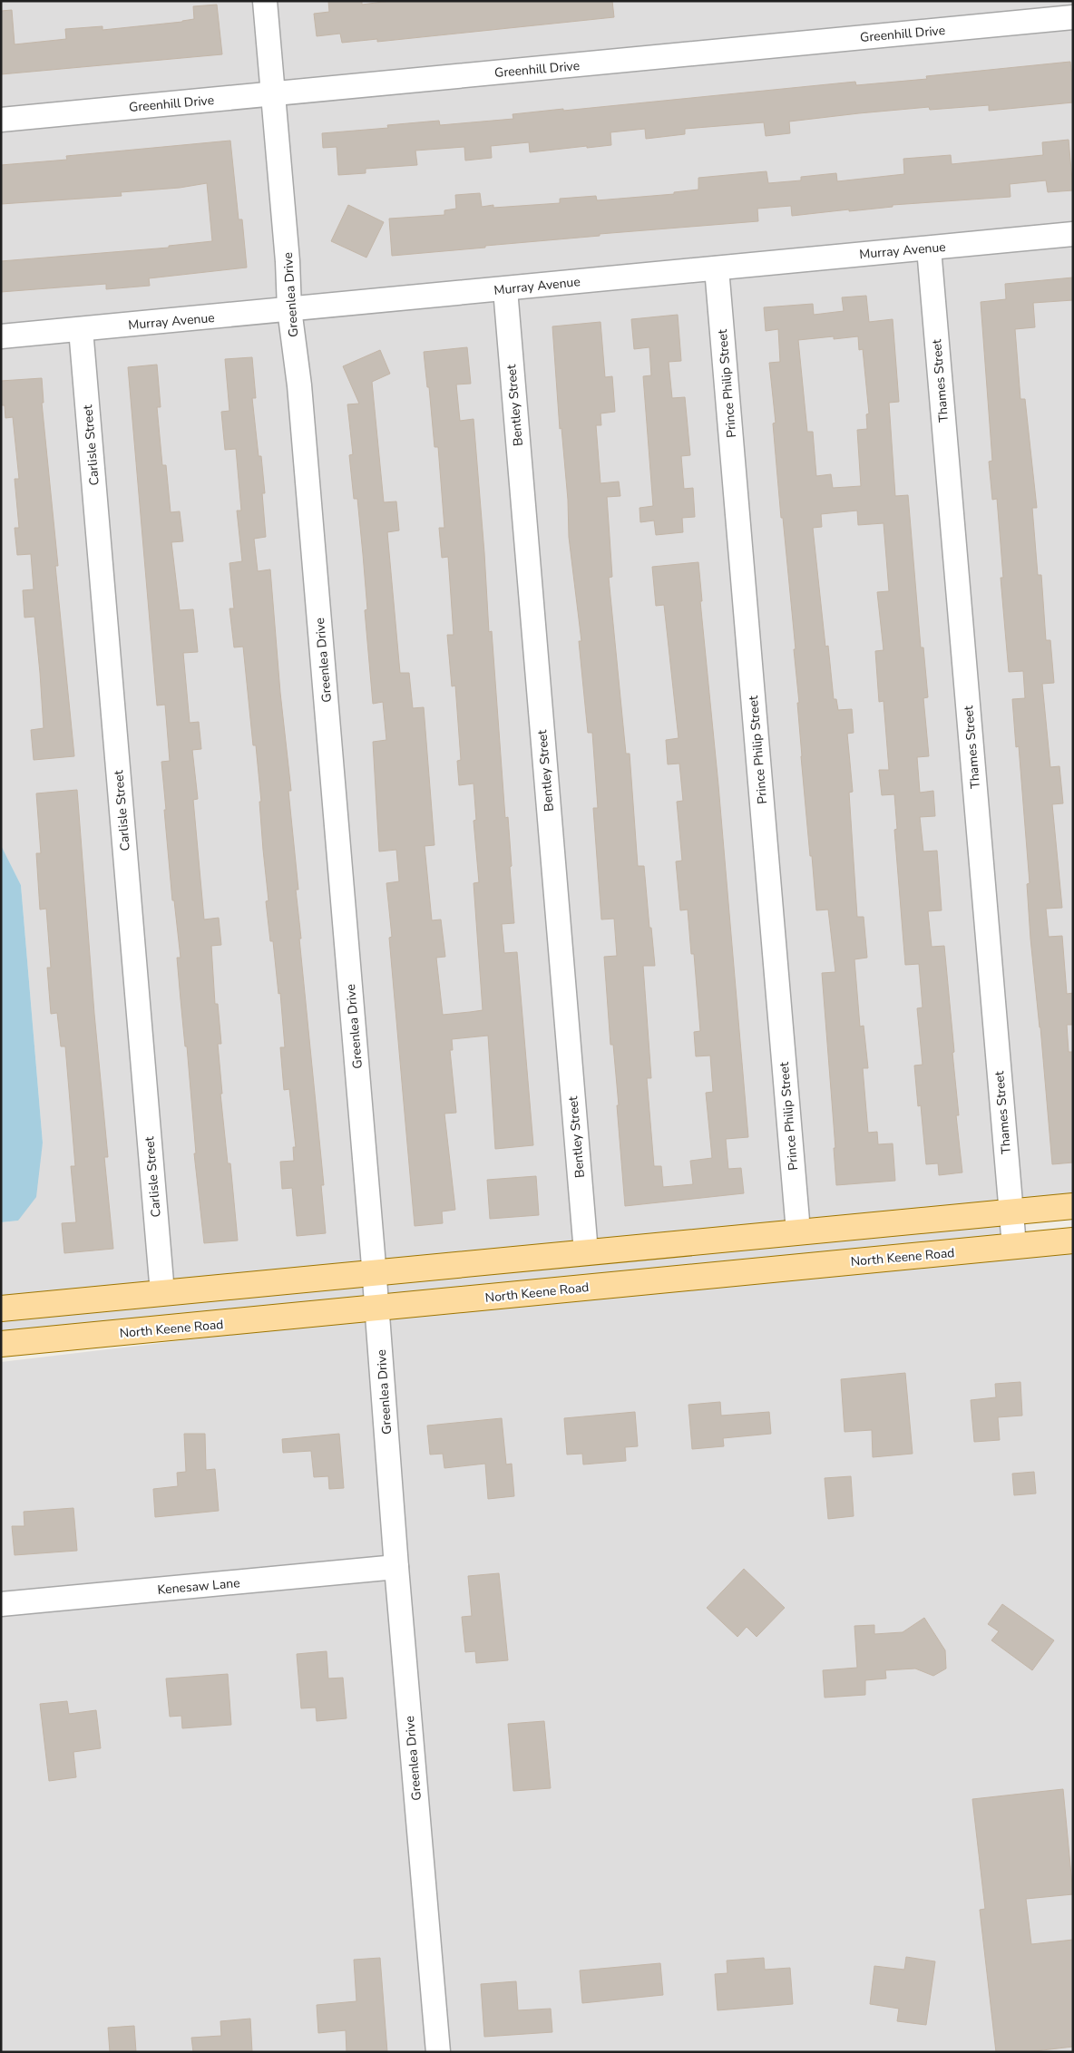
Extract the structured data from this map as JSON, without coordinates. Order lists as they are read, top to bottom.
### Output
{
  "streets": {
    "main road": ["North Keene Road"],
    "street": [
      "Greenhill Drive",
      "Murray Avenue",
      "Greenlea Drive",
      "Thames Street",
      "Prince Philip Street",
      "Bentley Street",
      "Carlisle Street",
      "Kenesaw Lane"
    ]
  },
  "crossings": [
    ["Greenhill Drive", "Greenlea Drive"],
    ["Murray Avenue", "Greenlea Drive"],
    ["Murray Avenue", "Thames Street"],
    ["Murray Avenue", "Prince Philip Street"],
    ["Murray Avenue", "Bentley Street"],
    ["Murray Avenue", "Carlisle Street"],
    ["Greenlea Drive", "North Keene Road"],
    ["Greenlea Drive", "Kenesaw Lane"],
    ["Thames Street", "North Keene Road"]
  ]
}
